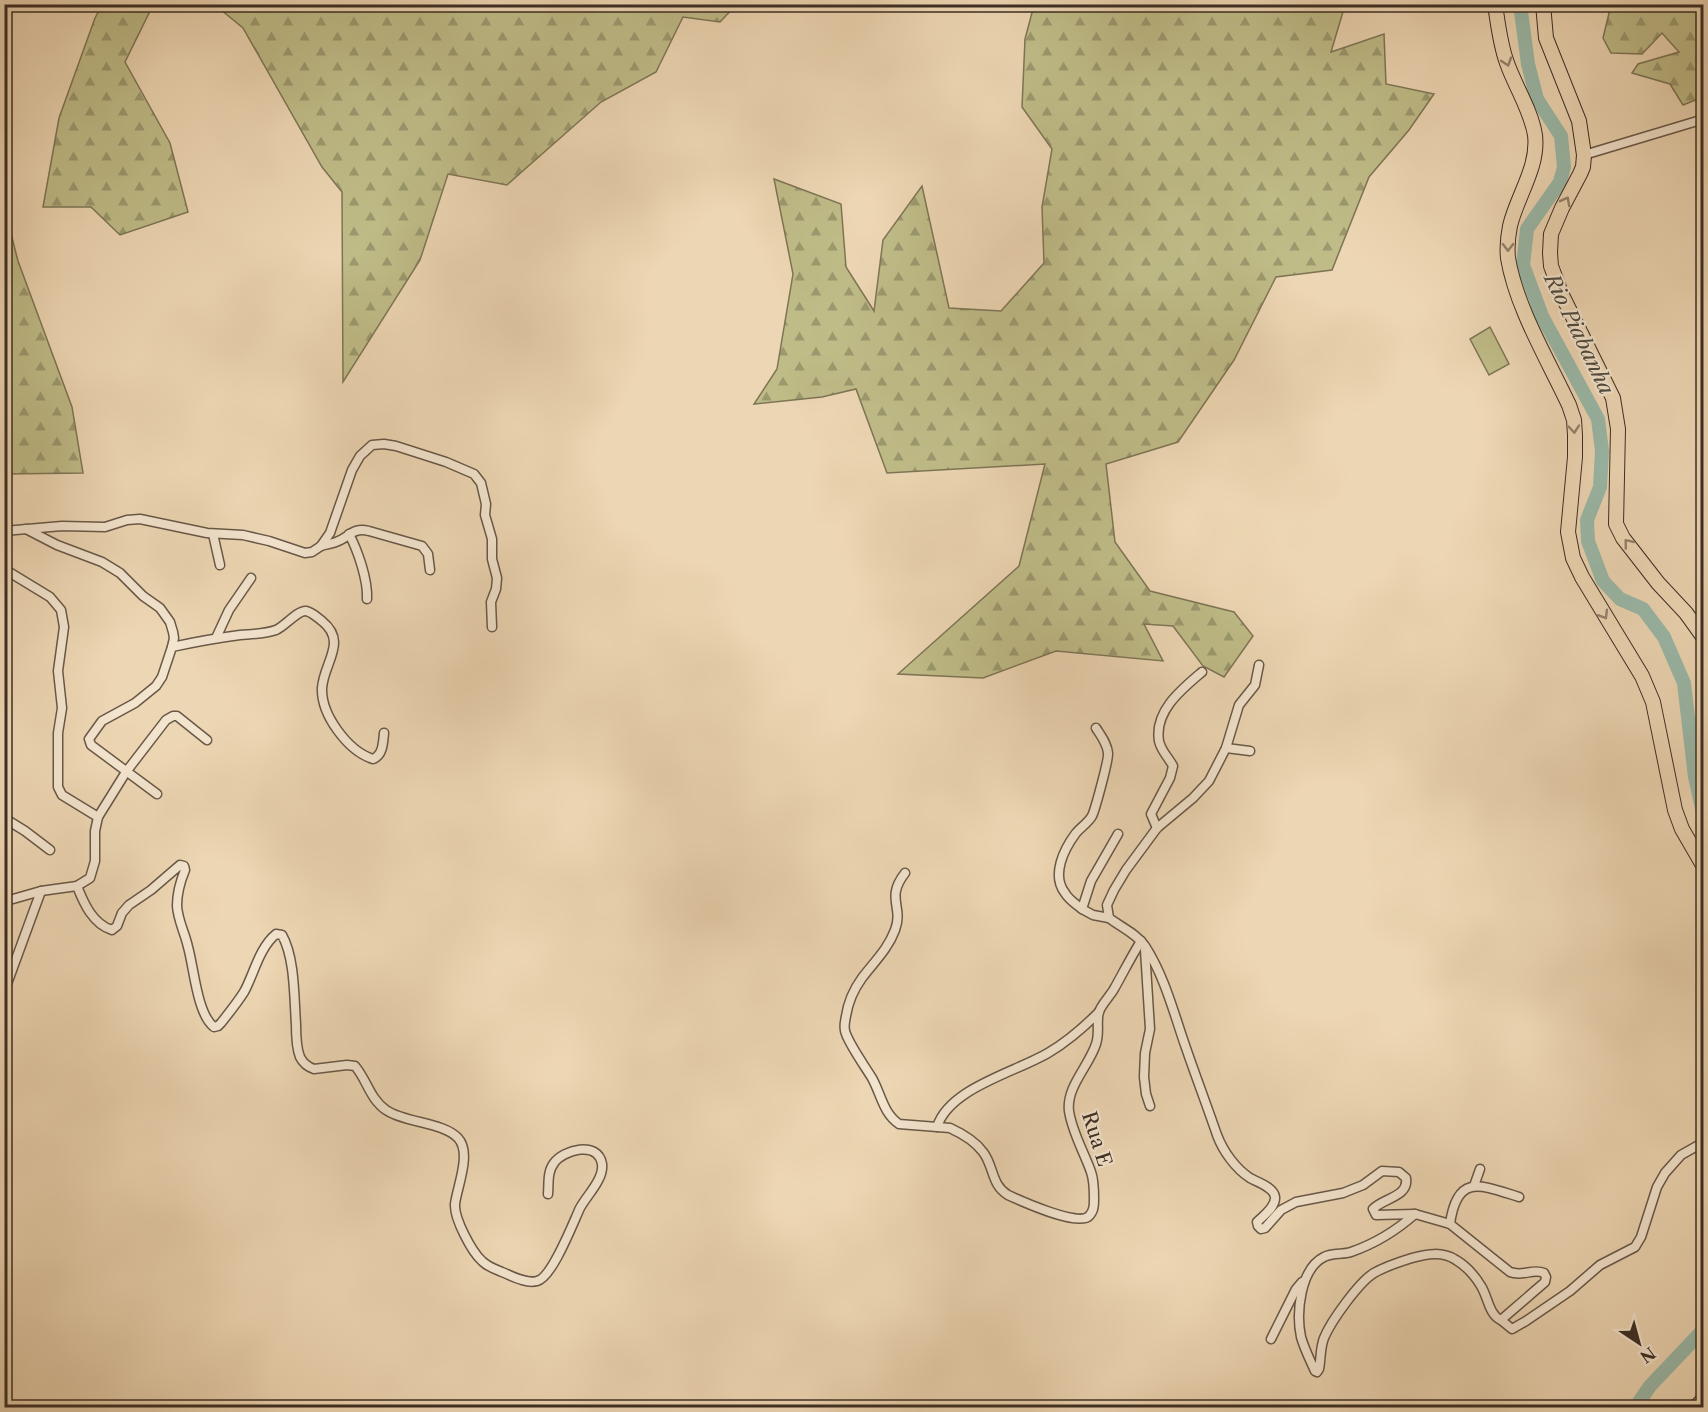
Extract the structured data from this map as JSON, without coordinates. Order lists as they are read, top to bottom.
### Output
{
  "streets": {
    "street": ["Rua E"]
  },
  "water": ["Rio Piabanha"],
  "north": "bottom right"
}
